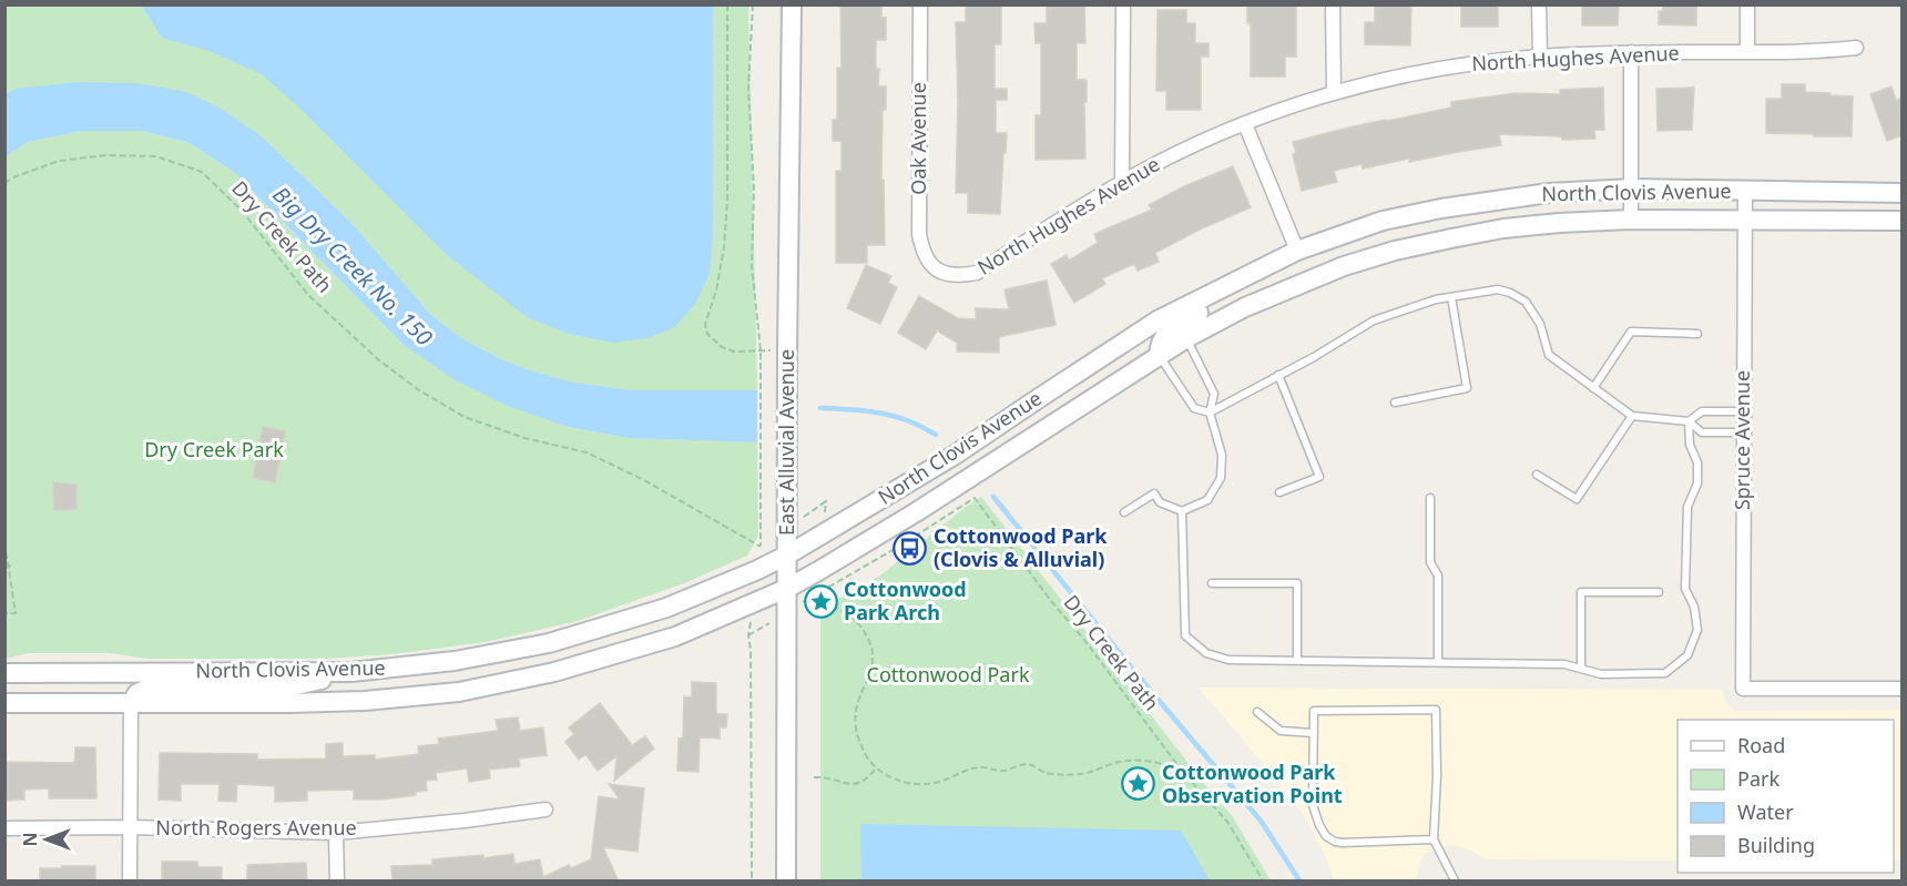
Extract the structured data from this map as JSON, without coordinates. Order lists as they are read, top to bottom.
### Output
{
  "streets": {
    "main road": ["North Clovis Avenue", "East Alluvial Avenue"],
    "street": [
      "North Hughes Avenue",
      "Oak Avenue",
      "Spruce Avenue",
      "North Rogers Avenue"
    ],
    "path": ["Dry Creek Path"]
  },
  "crossings": [
    ["North Hughes Avenue", "Oak Avenue"],
    ["North Clovis Avenue", "Spruce Avenue"],
    ["North Clovis Avenue", "East Alluvial Avenue"]
  ],
  "water": ["Big Dry Creek No. 150"],
  "parks": ["Dry Creek Park", "Cottonwood Park"],
  "places": {
    "bus stop": ["Cottonwood Park (Clovis & Alluvial)"],
    "place": ["Cottonwood Park Arch", "Cottonwood Park Observation Point"]
  },
  "legend": [
    "Road",
    "Park",
    "Water",
    "Building"
  ],
  "north": "left"
}
